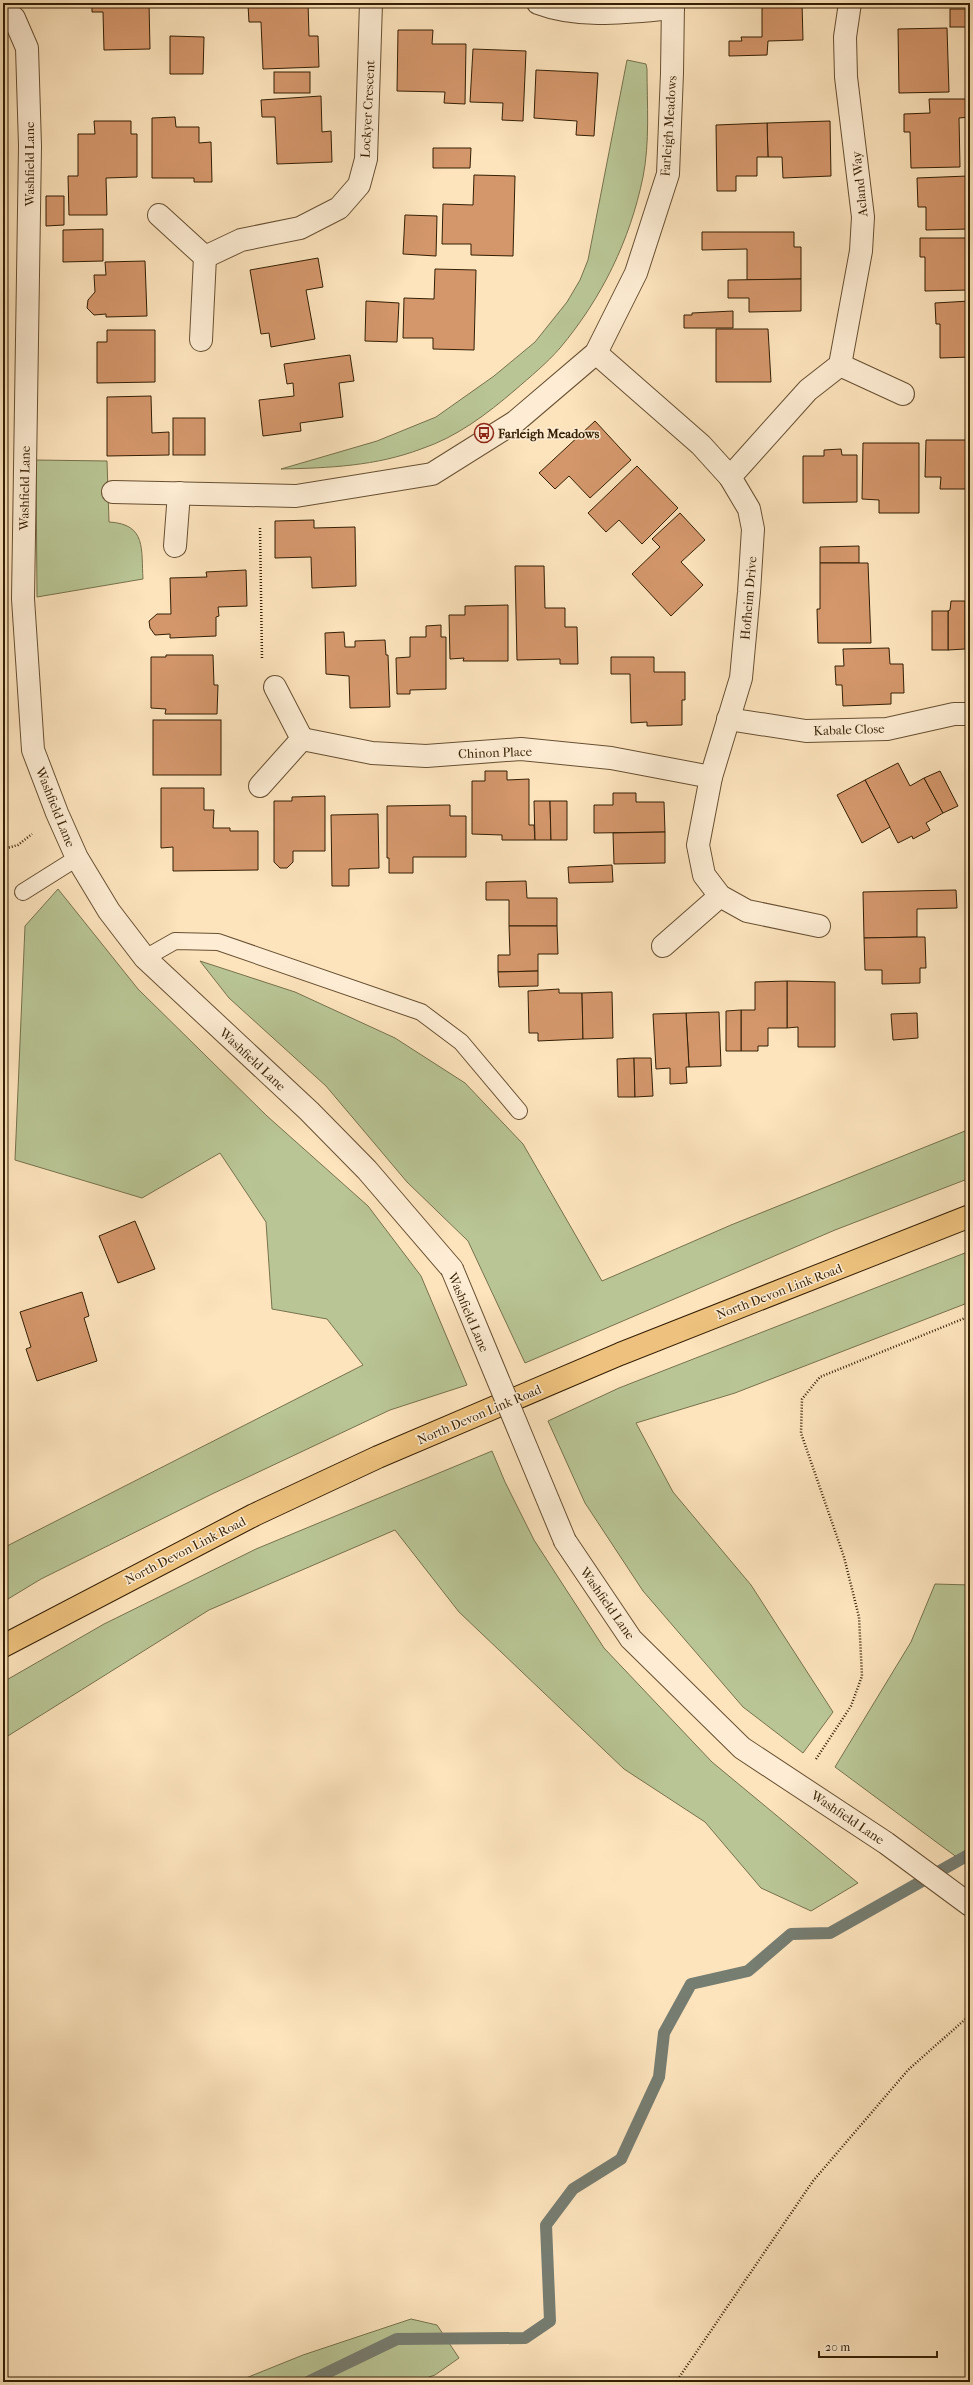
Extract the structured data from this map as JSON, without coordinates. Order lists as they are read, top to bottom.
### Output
{
  "streets": {
    "highway": ["North Devon Link Road"],
    "street": [
      "Lockyer Crescent",
      "Farleigh Meadows",
      "Washfield Lane",
      "Acland Way",
      "Hofheim Drive",
      "Kabale Close",
      "Chinon Place"
    ]
  },
  "crossings": [
    ["Farleigh Meadows", "Hofheim Drive"],
    ["Hofheim Drive", "Kabale Close"],
    ["Hofheim Drive", "Chinon Place"]
  ],
  "places": {
    "bus stop": ["Farleigh Meadows"]
  },
  "scale_bar": "20 m"
}
